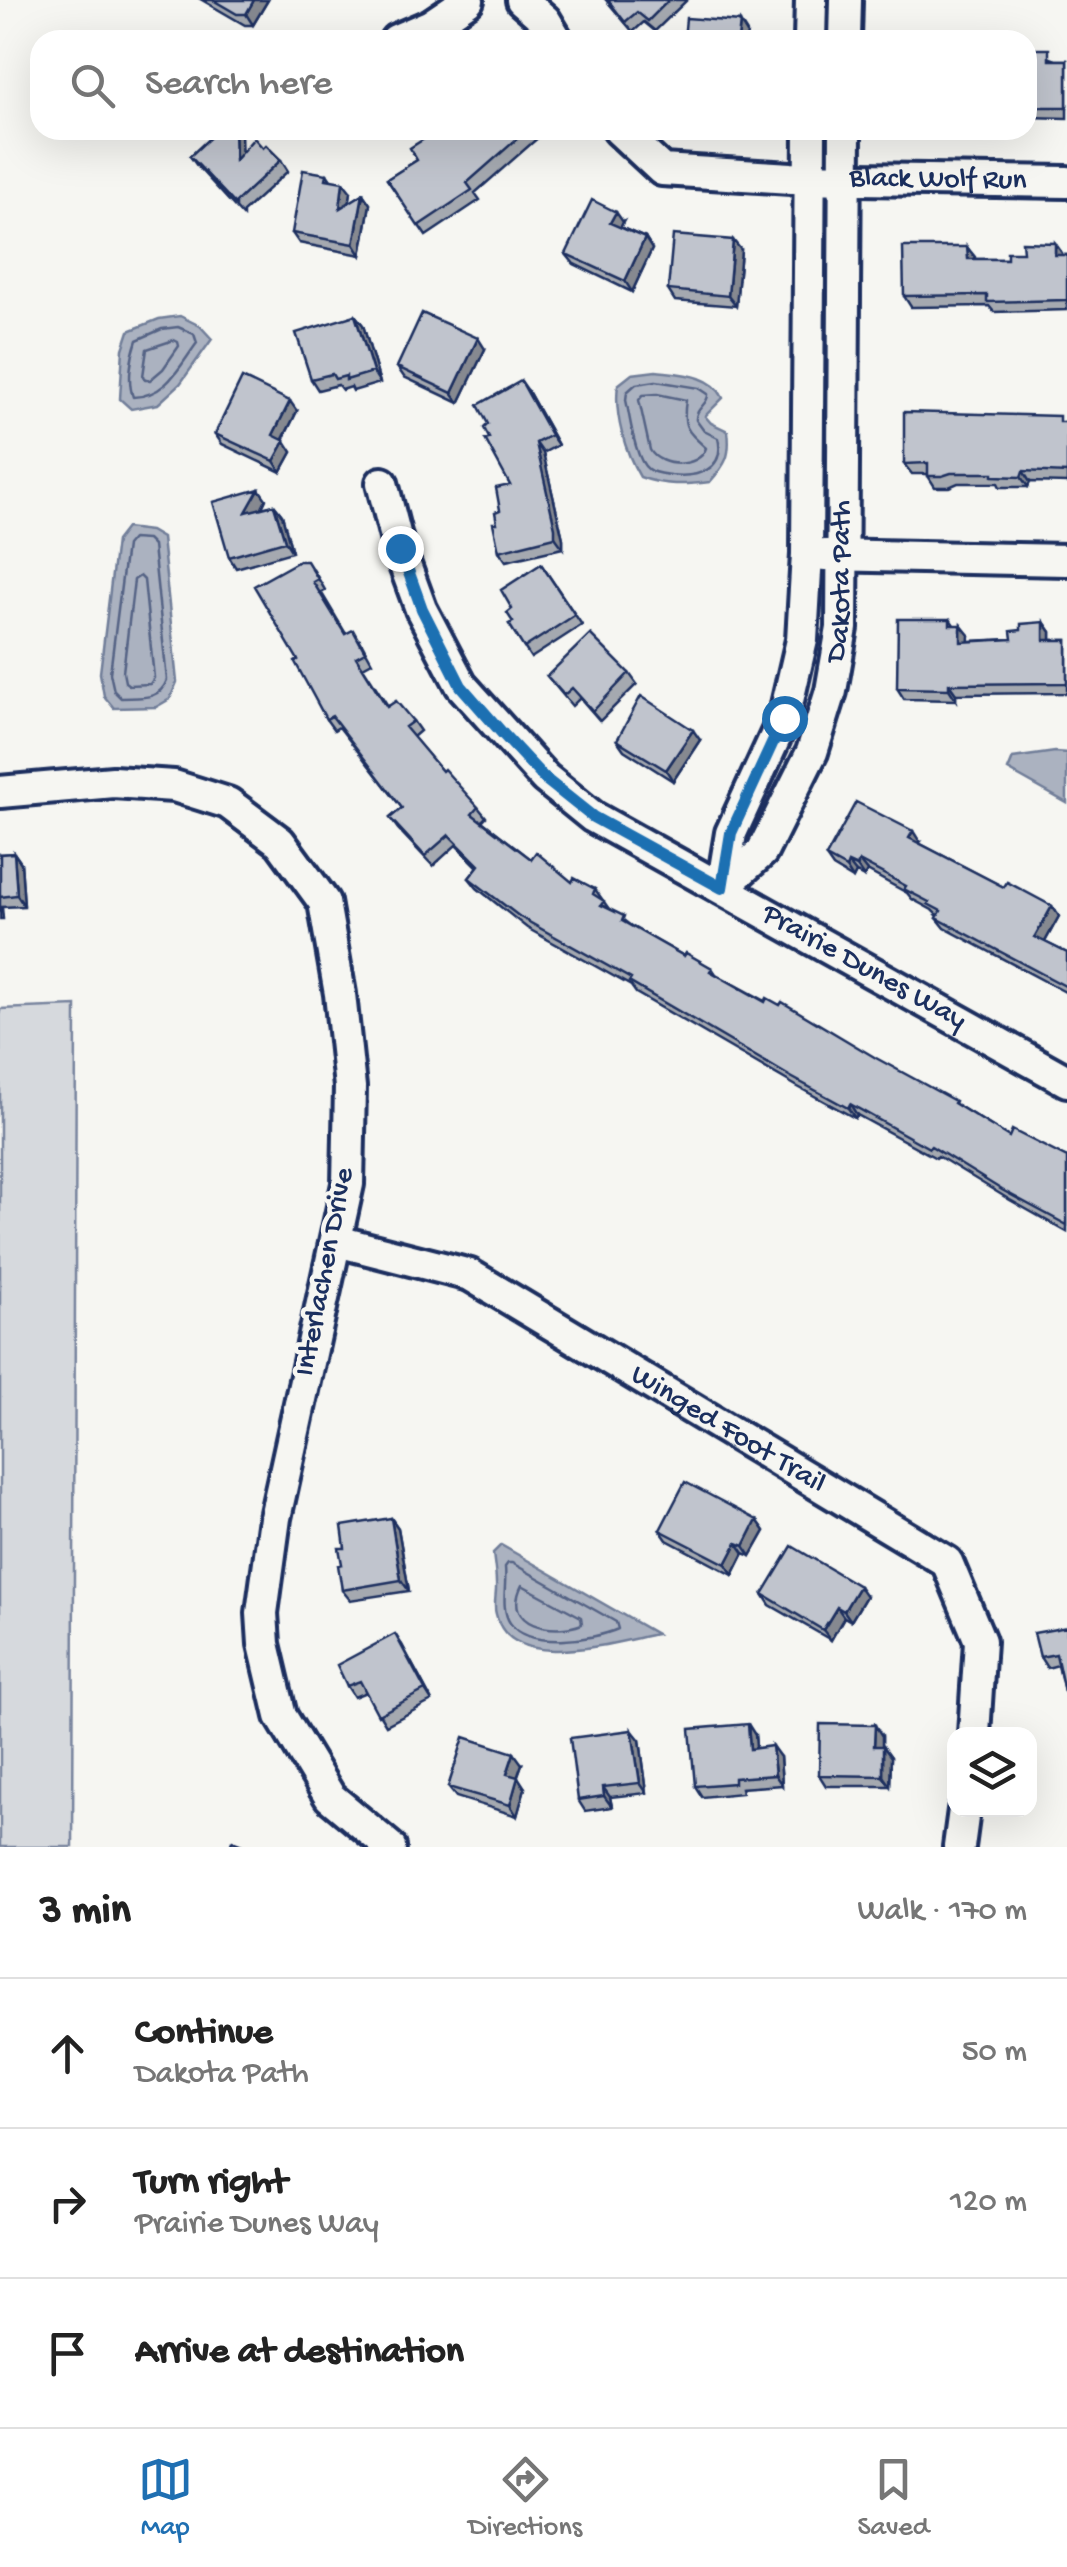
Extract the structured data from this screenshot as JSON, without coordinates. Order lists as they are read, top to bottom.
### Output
{
  "streets": {
    "street": [
      "Black Wolf Run",
      "Dakota Path",
      "Prairie Dunes Way",
      "Interlachen Drive",
      "Winged Foot Trail"
    ]
  },
  "crossings": [
    ["Black Wolf Run", "Dakota Path"],
    ["Dakota Path", "Prairie Dunes Way"],
    ["Interlachen Drive", "Winged Foot Trail"]
  ],
  "page": {
    "search": "Search here",
    "heading": ["3 min", "Walk · 170 m"],
    "list": [
      ["Continue", "Dakota Path", "50 m"],
      ["Turn right", "Prairie Dunes Way", "120 m"],
      "Arrive at destination"
    ],
    "nav": ["Map", "Directions", "Saved"]
  }
}
